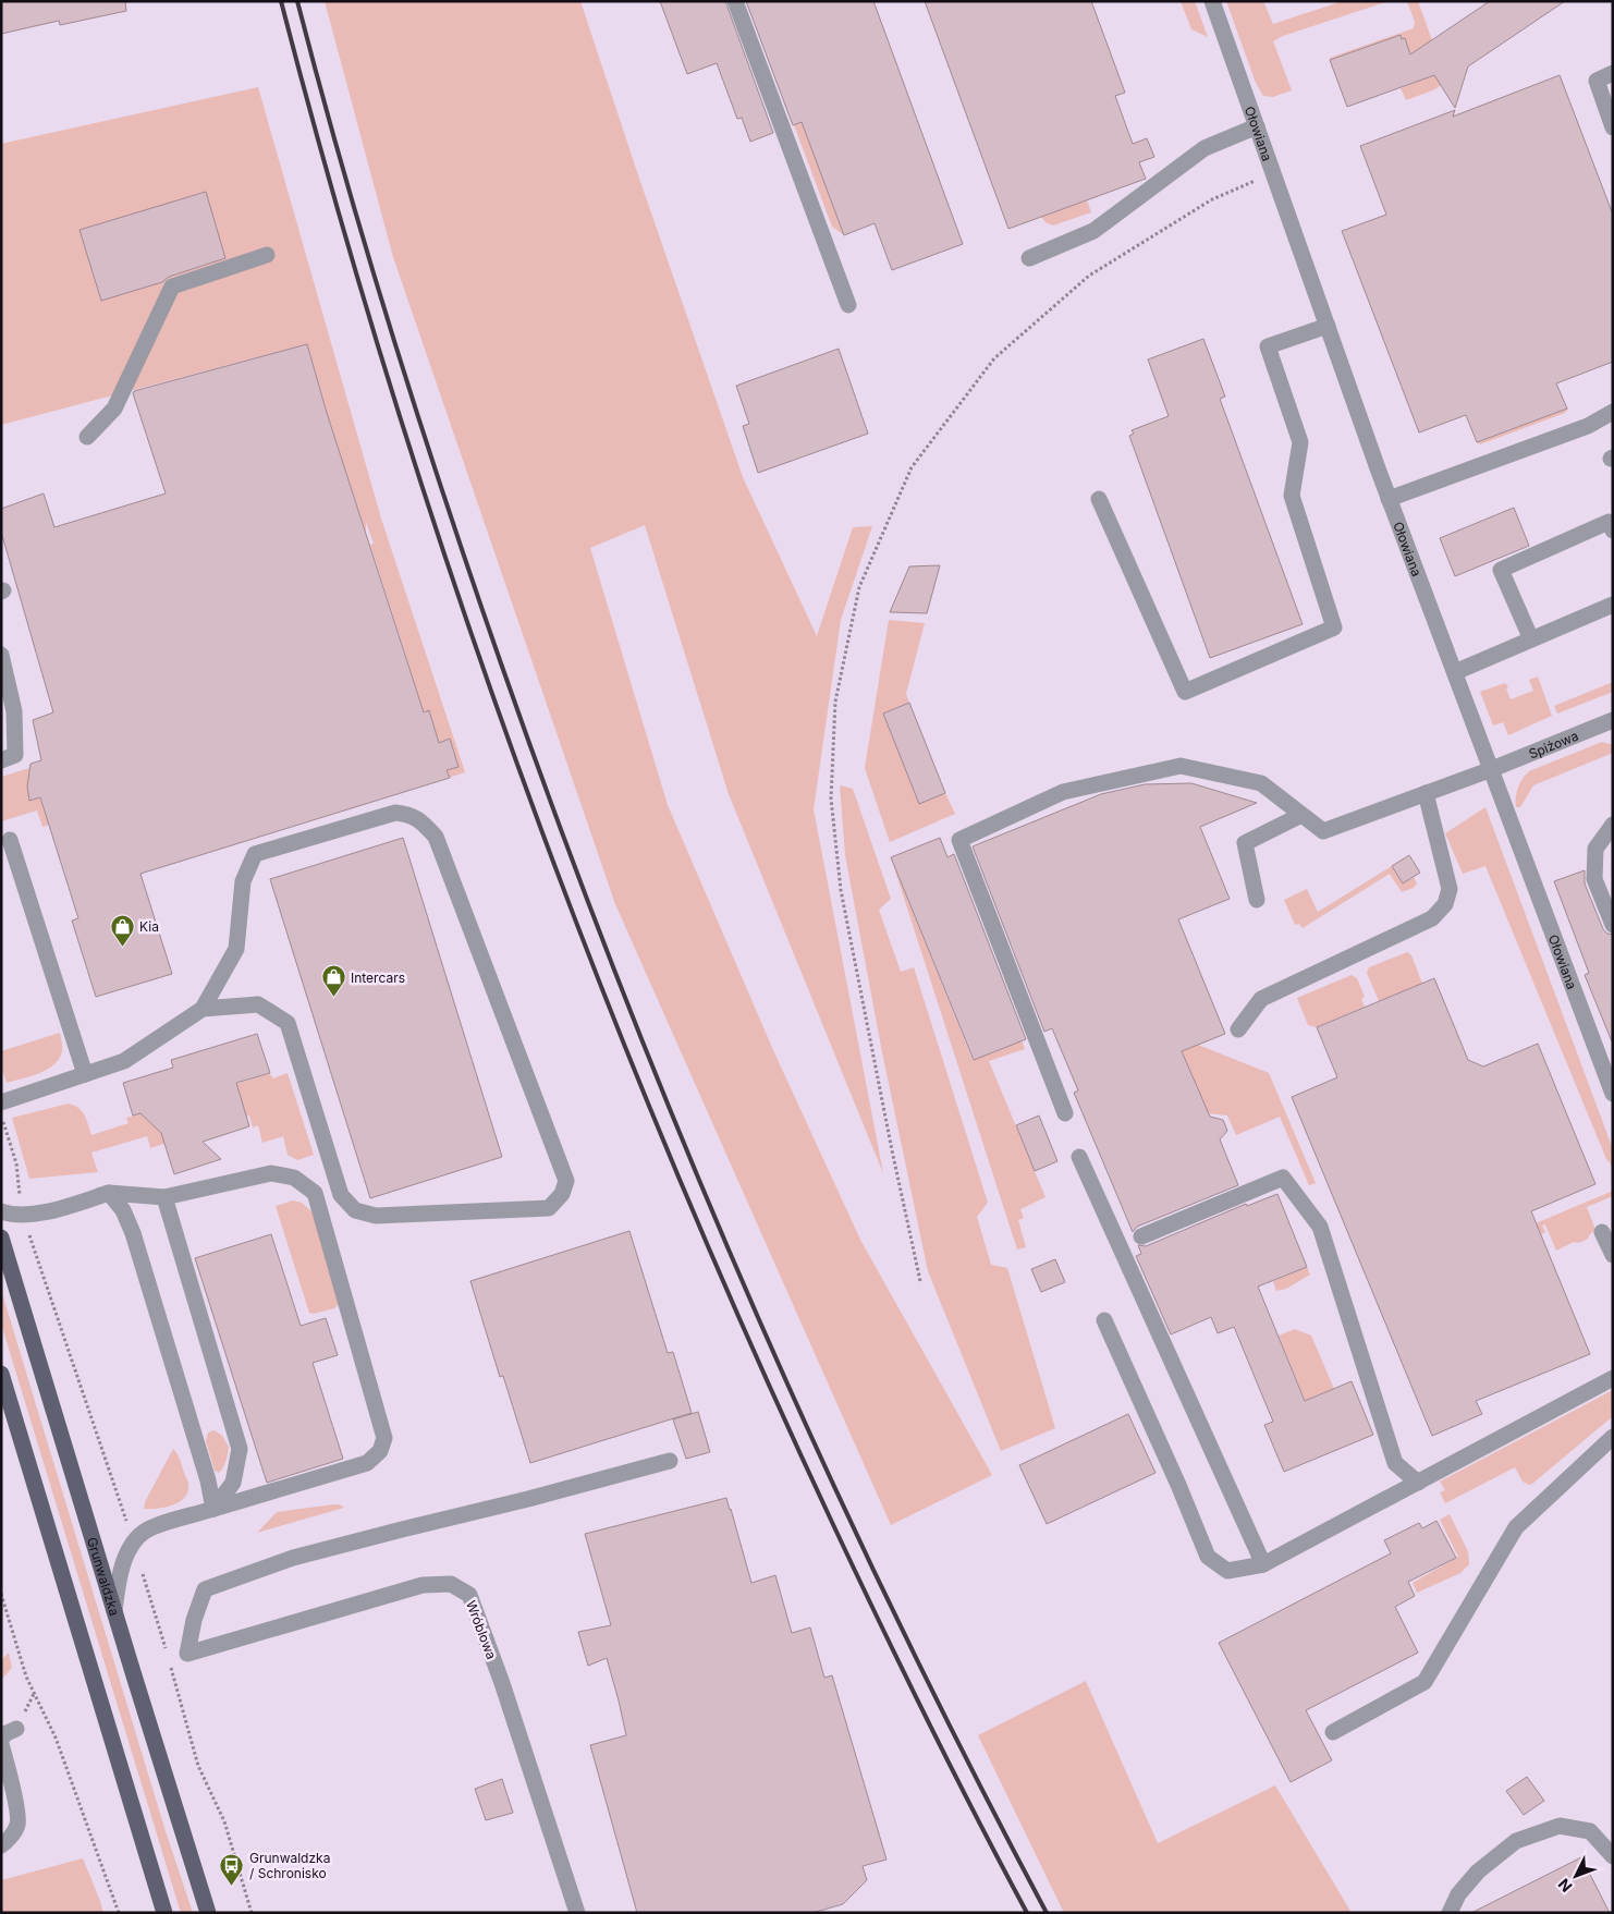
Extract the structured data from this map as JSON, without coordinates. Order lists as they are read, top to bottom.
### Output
{
  "streets": {
    "main road": ["Grunwaldzka"],
    "street": ["Ołowiana", "Spiżowa", "Wróblowa"]
  },
  "crossings": [
    ["Ołowiana", "Spiżowa"]
  ],
  "places": {
    "shop": ["Kia", "Intercars"],
    "bus stop": ["Grunwaldzka / Schronisko"]
  },
  "north": "bottom left"
}
